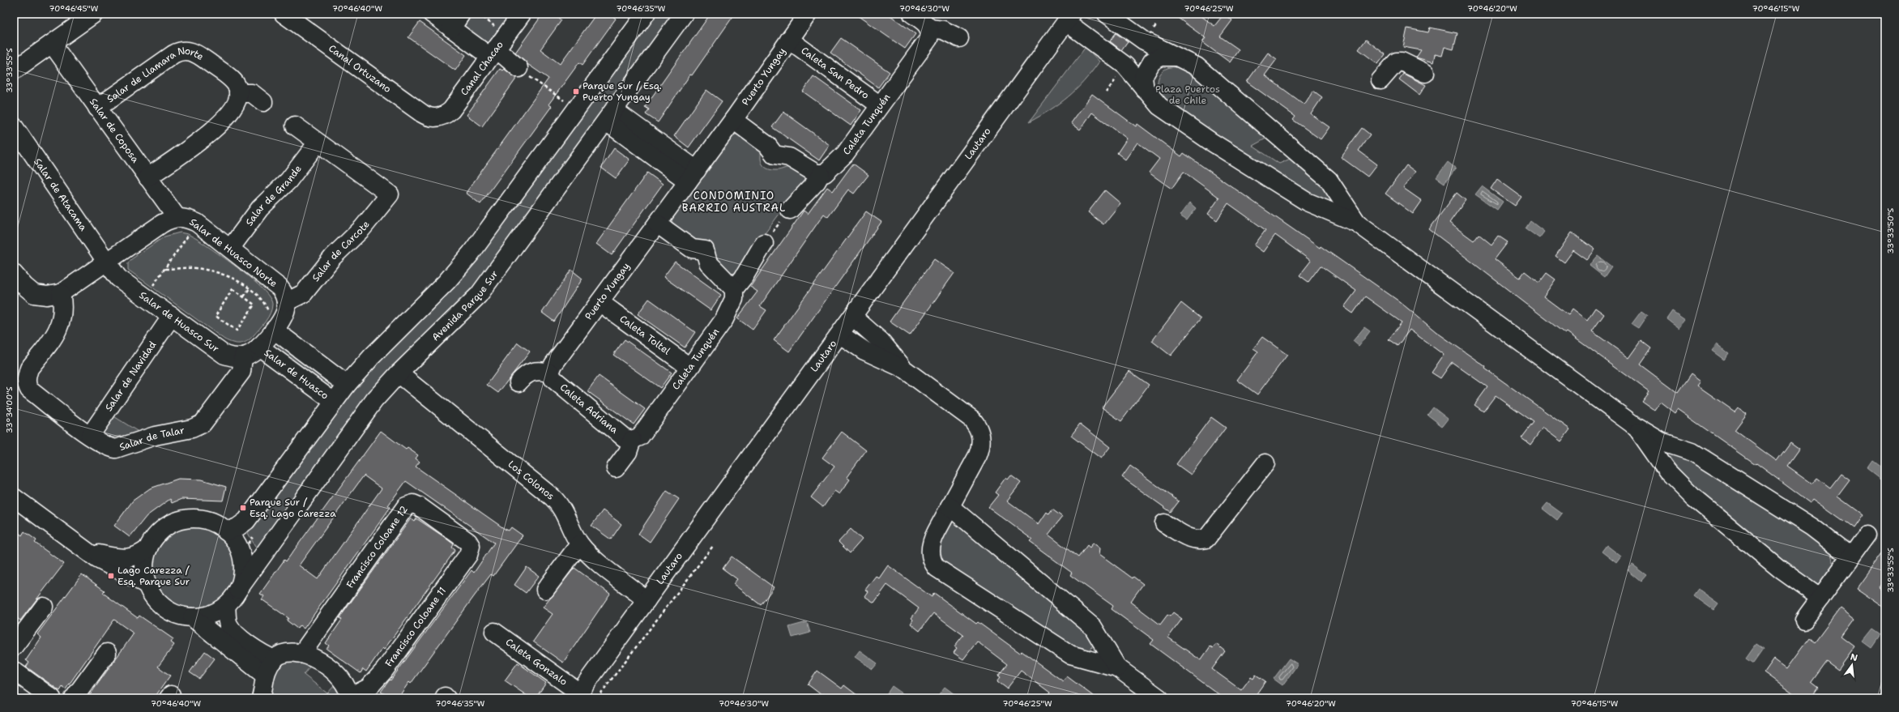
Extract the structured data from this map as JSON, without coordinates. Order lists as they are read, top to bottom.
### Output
{
  "streets": {
    "street": [
      "Canal Ortuzano",
      "Canal Chacao",
      "Caleta San Pedro",
      "Puerto Yungay",
      "Salar de Llamara Norte",
      "Caleta Tunquén",
      "Salar de Coposa",
      "Lautaro",
      "Salar de Atacama",
      "Salar de Grande",
      "Salar de Carcote",
      "Salar de Huasco Norte",
      "Avenida Parque Sur",
      "Salar de Huasco Sur",
      "Caleta Toltel",
      "Salar de Huasco",
      "Salar de Navidad",
      "Caleta Adriana",
      "Salar de Talar",
      "Los Colonos",
      "Francisco Coloane 12",
      "Francisco Coloane 11",
      "Caleta Gonzalo"
    ]
  },
  "crossings": [
    ["Canal Ortuzano", "Canal Chacao"],
    ["Caleta San Pedro", "Puerto Yungay"],
    ["Caleta San Pedro", "Caleta Tunquén"],
    ["Puerto Yungay", "Caleta Toltel"],
    ["Puerto Yungay", "Caleta Adriana"],
    ["Salar de Llamara Norte", "Salar de Coposa"],
    ["Caleta Tunquén", "Caleta Toltel"],
    ["Caleta Tunquén", "Caleta Adriana"],
    ["Salar de Coposa", "Salar de Huasco Norte"],
    ["Lautaro", "Los Colonos"],
    ["Lautaro", "Caleta Gonzalo"],
    ["Salar de Atacama", "Salar de Huasco Norte"],
    ["Salar de Atacama", "Salar de Huasco Sur"],
    ["Salar de Grande", "Salar de Carcote"],
    ["Salar de Grande", "Salar de Huasco Norte"],
    ["Salar de Carcote", "Salar de Huasco Norte"],
    ["Salar de Huasco Norte", "Salar de Huasco Sur"],
    ["Salar de Huasco Norte", "Salar de Talar"],
    ["Avenida Parque Sur", "Los Colonos"],
    ["Salar de Huasco Sur", "Salar de Navidad"],
    ["Salar de Huasco Sur", "Salar de Talar"],
    ["Salar de Navidad", "Salar de Talar"],
    ["Francisco Coloane 12", "Francisco Coloane 11"]
  ],
  "districts": ["CONDOMINIO BARRIO AUSTRAL"],
  "parks": ["Plaza Puertos de Chile"],
  "places": {
    "transit": ["Parque Sur / Esq. Puerto Yungay", "Parque Sur / Esq. Lago Carezza", "Lago Carezza / Esq. Parque Sur"]
  },
  "north": "top",
  "coordinates": [
    "70°46'45\"W",
    "70°46'40\"W",
    "70°46'35\"W",
    "70°46'30\"W",
    "70°46'25\"W",
    "70°46'20\"W",
    "70°46'15\"W",
    "33°33'55\"S",
    "33°33'50\"S",
    "33°34'00\"S"
  ]
}
